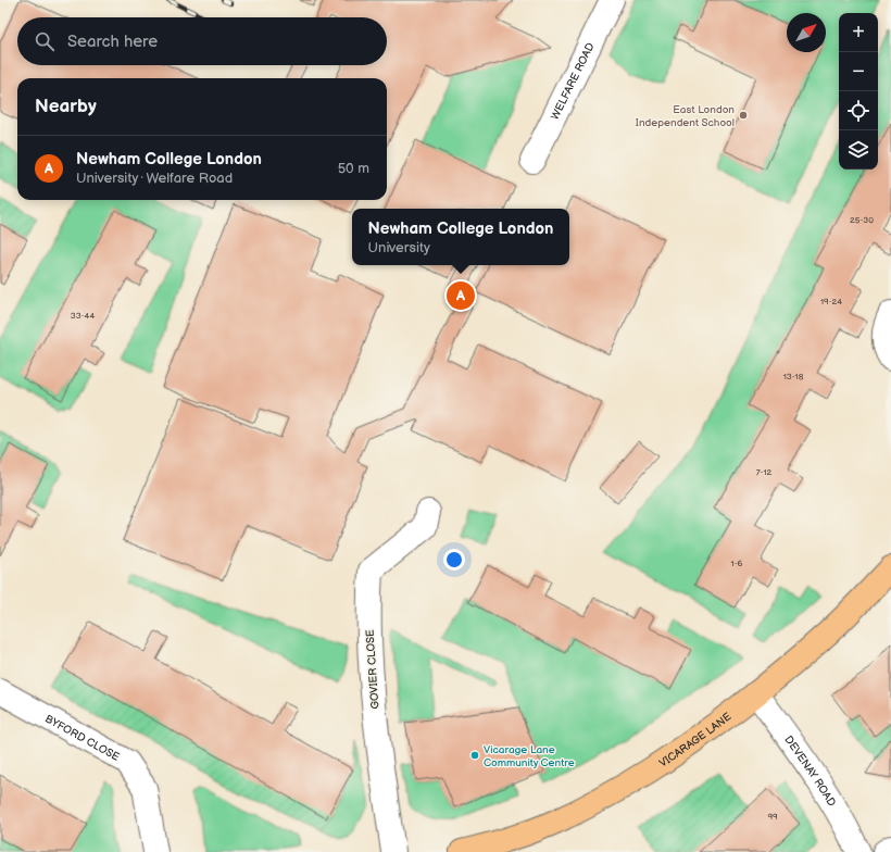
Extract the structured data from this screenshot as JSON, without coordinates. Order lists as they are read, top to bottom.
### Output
{
  "streets": {
    "main road": ["VICARAGE LANE"],
    "street": [
      "WELFARE ROAD",
      "GOVIER CLOSE",
      "BYFORD CLOSE",
      "DEVENAY ROAD"
    ]
  },
  "crossings": [
    ["VICARAGE LANE", "DEVENAY ROAD"]
  ],
  "places": ["East London Independent School", "Vicarage Lane Community Centre"],
  "house_numbers": [
    "25-30",
    "19-24",
    "33-44",
    "13-18",
    "7-12",
    "1-6",
    "99"
  ],
  "north": "top right",
  "page": {
    "map_buttons": ["+", "−"],
    "search": "Search here",
    "heading": "Nearby",
    "list": [
      {
        "mark": "A",
        "name": "Newham College London",
        "note": "University · Welfare Road",
        "value": "50 m"
      }
    ],
    "popup": ["Newham College London", "University"],
    "pins": "A"
  }
}
